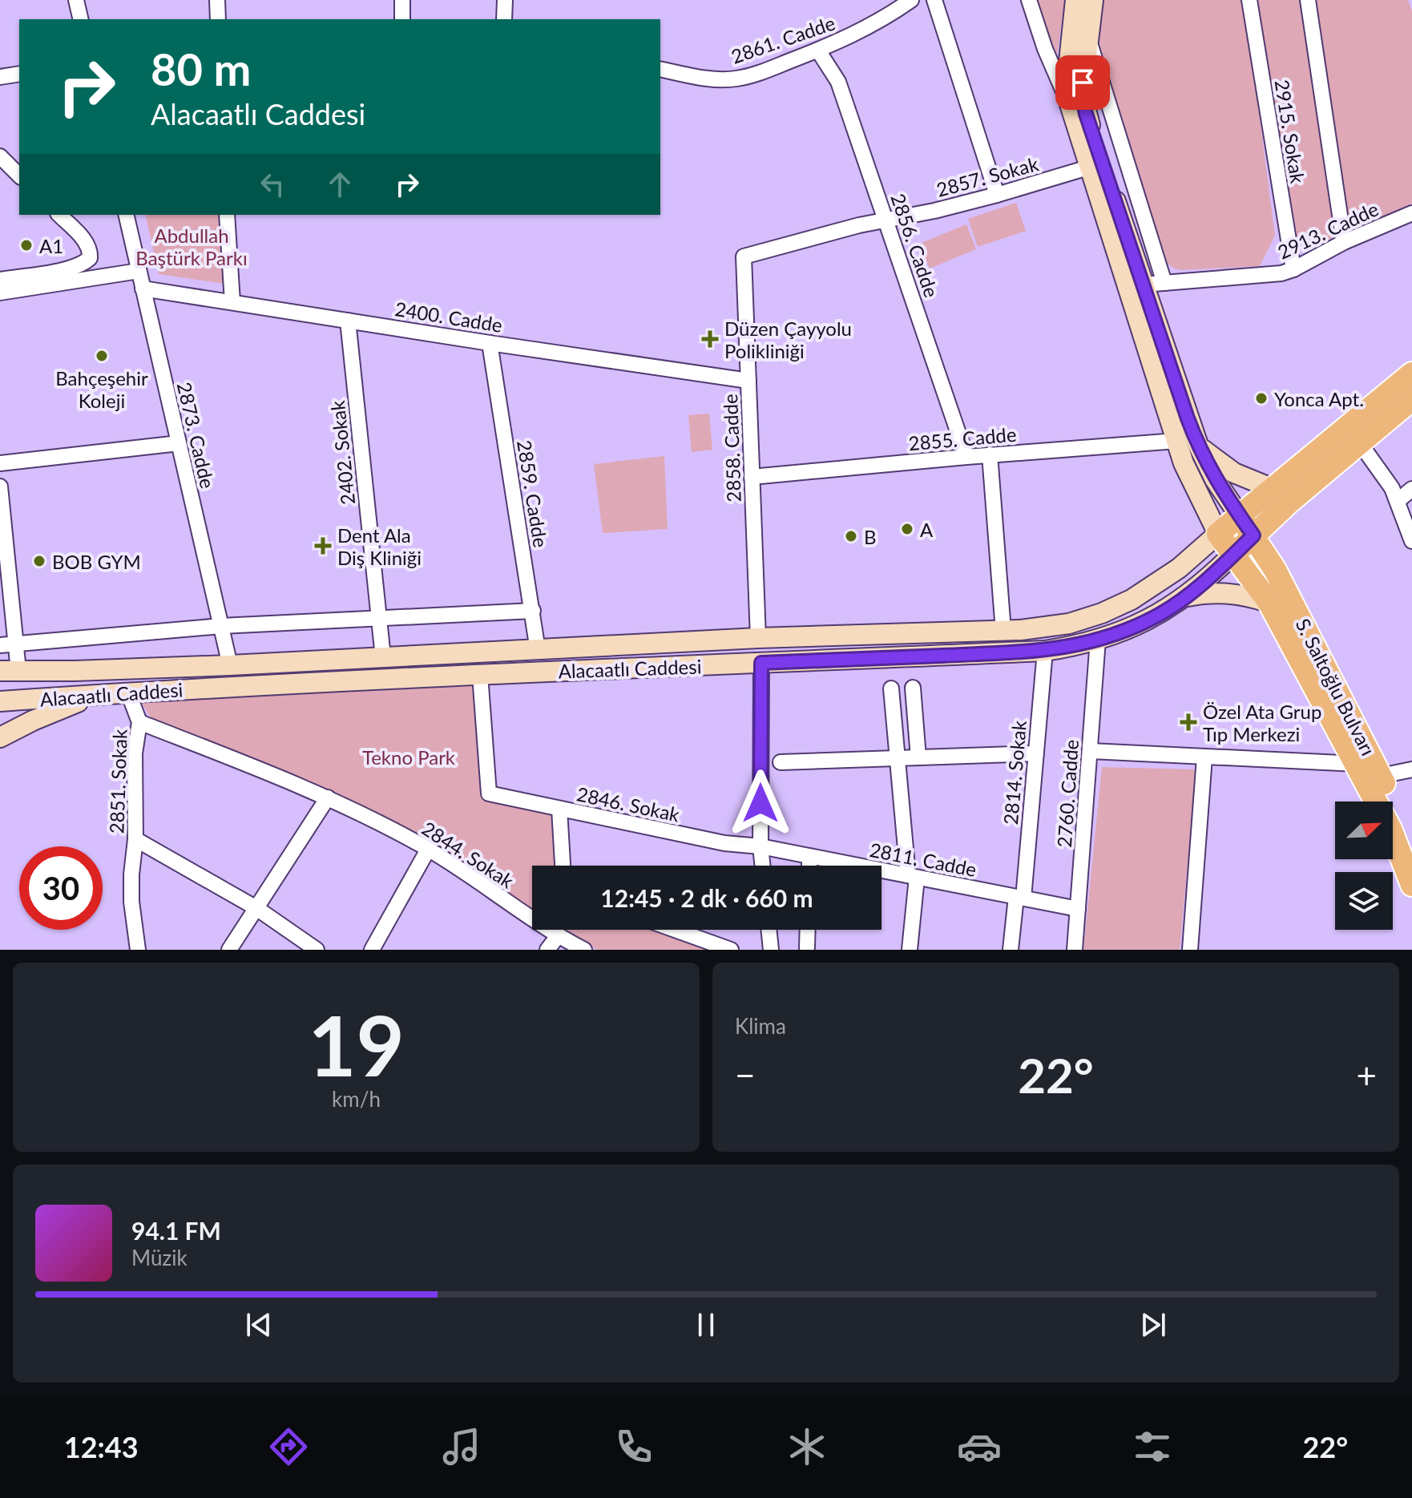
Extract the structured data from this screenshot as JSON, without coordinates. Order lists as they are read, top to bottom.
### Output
{
  "streets": {
    "main road": ["Alacaatlı Caddesi", "S. Saltoğlu Bulvarı"],
    "street": [
      "2861. Cadde",
      "2915. Sokak",
      "2857. Sokak",
      "2913. Cadde",
      "2856. Cadde",
      "2400. Cadde",
      "2873. Cadde",
      "2855. Cadde",
      "2858. Cadde",
      "2402. Sokak",
      "2859. Cadde",
      "2814. Sokak",
      "2851. Sokak",
      "2760. Cadde",
      "2846. Sokak",
      "2844. Sokak",
      "2811. Cadde"
    ]
  },
  "crossings": [
    ["2861. Cadde", "2856. Cadde"],
    ["2915. Sokak", "2913. Cadde"],
    ["2857. Sokak", "2856. Cadde"],
    ["2857. Sokak", "2858. Cadde"],
    ["2856. Cadde", "2855. Cadde"],
    ["2400. Cadde", "2873. Cadde"],
    ["2400. Cadde", "2858. Cadde"],
    ["2400. Cadde", "2402. Sokak"],
    ["2400. Cadde", "2859. Cadde"],
    ["2873. Cadde", "Alacaatlı Caddesi"],
    ["2855. Cadde", "2858. Cadde"],
    ["2858. Cadde", "Alacaatlı Caddesi"],
    ["2402. Sokak", "Alacaatlı Caddesi"],
    ["2859. Cadde", "Alacaatlı Caddesi"],
    ["Alacaatlı Caddesi", "S. Saltoğlu Bulvarı"],
    ["Alacaatlı Caddesi", "2814. Sokak"],
    ["Alacaatlı Caddesi", "2851. Sokak"],
    ["Alacaatlı Caddesi", "2760. Cadde"],
    ["Alacaatlı Caddesi", "2846. Sokak"],
    ["2814. Sokak", "2811. Cadde"],
    ["2760. Cadde", "2811. Cadde"],
    ["2846. Sokak", "2811. Cadde"]
  ],
  "parks": ["Abdullah Baştürk Parkı", "Tekno Park"],
  "places": {
    "other": [
      "A1",
      "Bahçeşehir Koleji",
      "Yonca Apt.",
      "A",
      "B",
      "BOB GYM"
    ],
    "health": ["Düzen Çayyolu Polikliniği", "Dent Ala Diş Kliniği", "Özel Ata Grup Tıp Merkezi"]
  },
  "north": "top right",
  "page": {
    "turn": ["80 m", "Alacaatlı Caddesi"],
    "limit": "30",
    "trip": "12:45 · 2 dk · 660 m",
    "tile": [
      ["19", "km/h"],
      "Klima"
    ],
    "heat": ["−", "22°", "+"],
    "song": ["94.1 FM", "Müzik"],
    "tabs": ["12:43", "22°"]
  }
}
